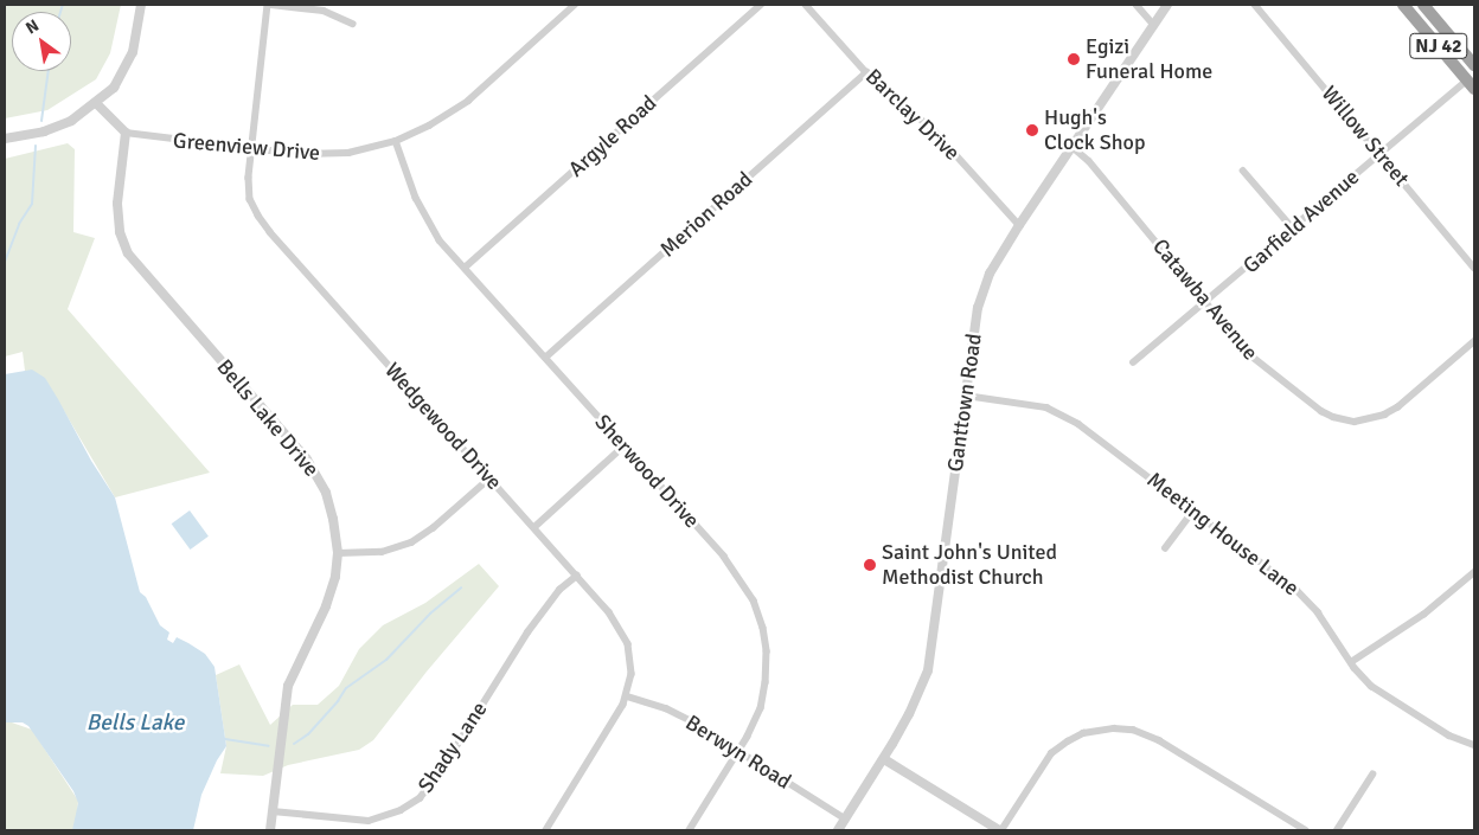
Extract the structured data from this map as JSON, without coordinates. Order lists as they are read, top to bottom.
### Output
{
  "streets": {
    "highway": ["NJ 42"],
    "street": [
      "Barclay Drive",
      "Argyle Road",
      "Willow Street",
      "Greenview Drive",
      "Merion Road",
      "Garfield Avenue",
      "Catawba Avenue",
      "Ganttown Road",
      "Bells Lake Drive",
      "Wedgewood Drive",
      "Sherwood Drive",
      "Meeting House Lane",
      "Shady Lane",
      "Berwyn Road"
    ]
  },
  "crossings": [
    ["NJ 42", "Garfield Avenue"],
    ["Barclay Drive", "Merion Road"],
    ["Barclay Drive", "Ganttown Road"],
    ["Argyle Road", "Sherwood Drive"],
    ["Willow Street", "Garfield Avenue"],
    ["Greenview Drive", "Bells Lake Drive"],
    ["Greenview Drive", "Wedgewood Drive"],
    ["Greenview Drive", "Sherwood Drive"],
    ["Merion Road", "Sherwood Drive"],
    ["Garfield Avenue", "Catawba Avenue"],
    ["Catawba Avenue", "Ganttown Road"],
    ["Ganttown Road", "Meeting House Lane"],
    ["Ganttown Road", "Berwyn Road"],
    ["Bells Lake Drive", "Shady Lane"],
    ["Wedgewood Drive", "Shady Lane"],
    ["Wedgewood Drive", "Berwyn Road"],
    ["Sherwood Drive", "Berwyn Road"]
  ],
  "water": ["Bells Lake"],
  "places": ["Egizi Funeral Home", "Hugh's Clock Shop", "Saint John's United Methodist Church"],
  "north": "top left"
}
